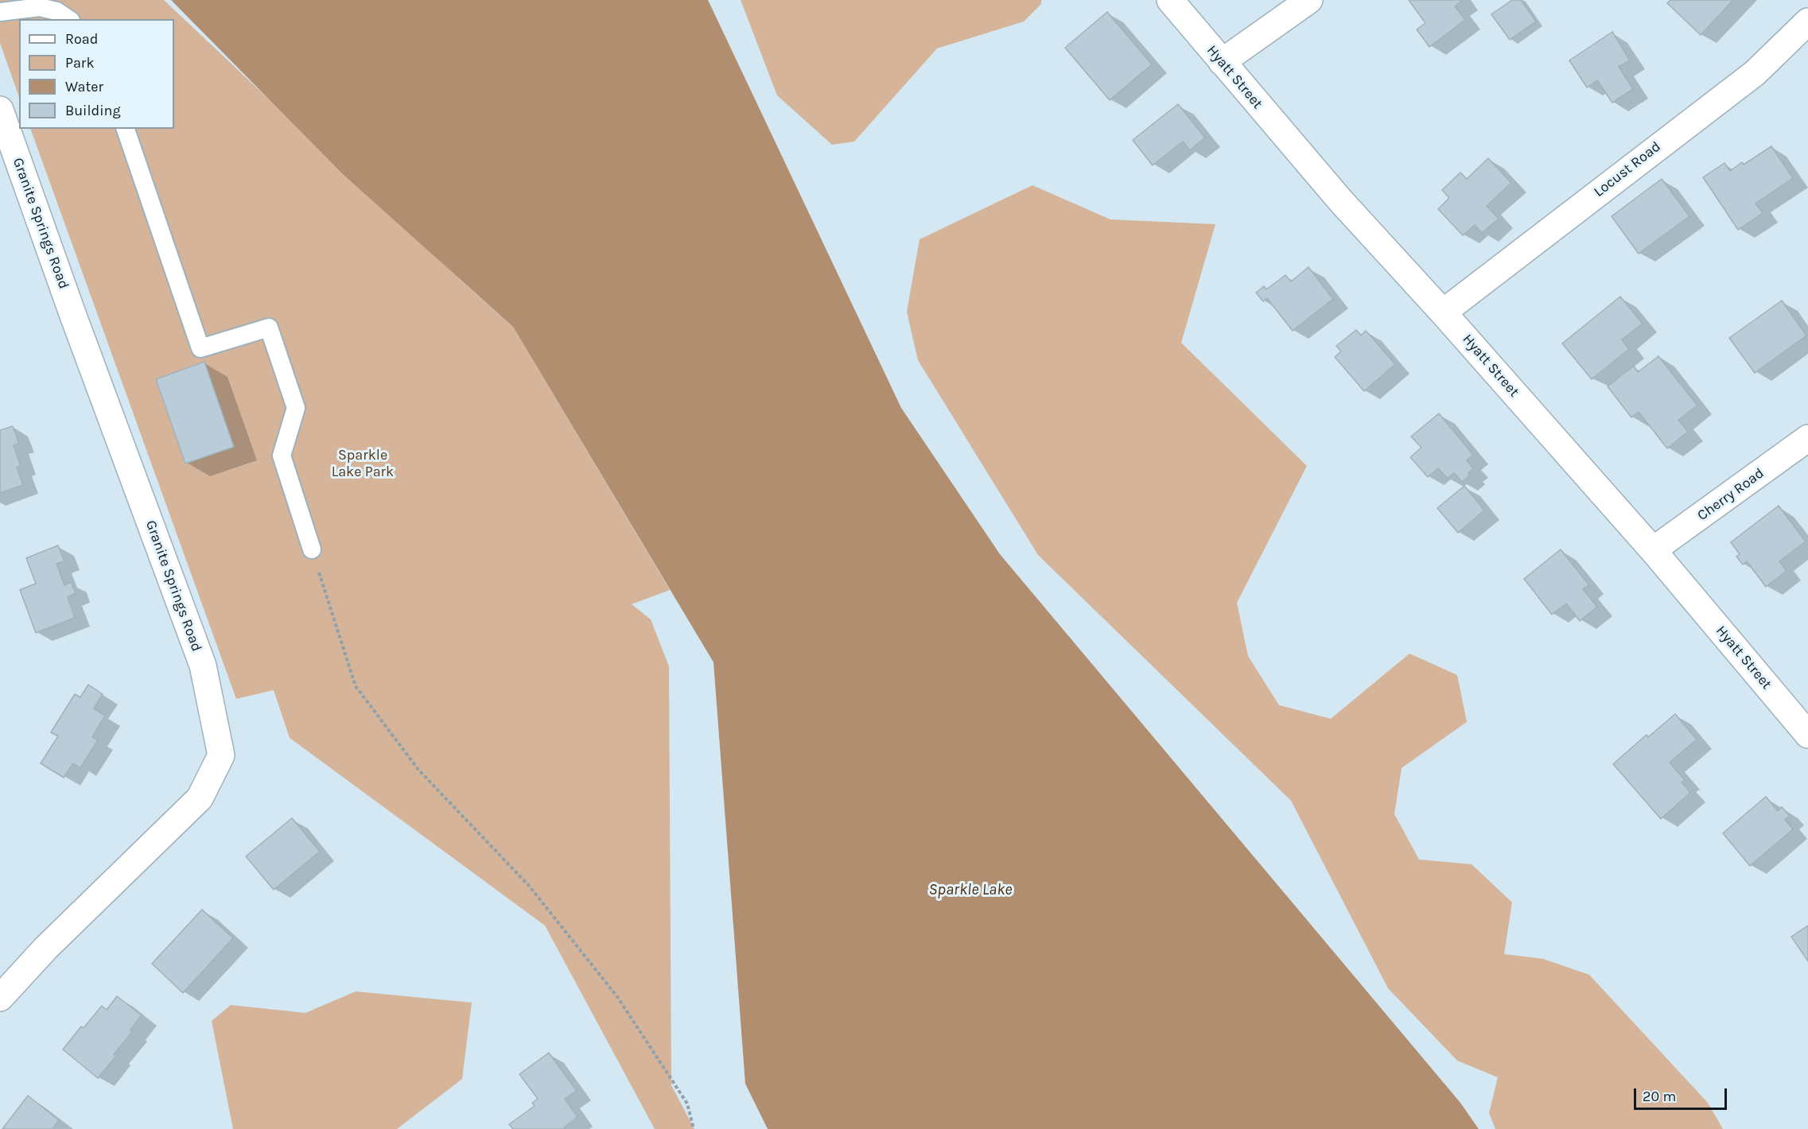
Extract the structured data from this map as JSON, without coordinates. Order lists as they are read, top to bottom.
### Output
{
  "streets": {
    "street": [
      "Hyatt Street",
      "Locust Road",
      "Granite Springs Road",
      "Cherry Road"
    ]
  },
  "crossings": [
    ["Hyatt Street", "Locust Road"],
    ["Hyatt Street", "Cherry Road"]
  ],
  "water": ["Sparkle Lake"],
  "parks": ["Sparkle Lake Park"],
  "legend": [
    "Road",
    "Park",
    "Water",
    "Building"
  ],
  "scale_bar": "20 m"
}
